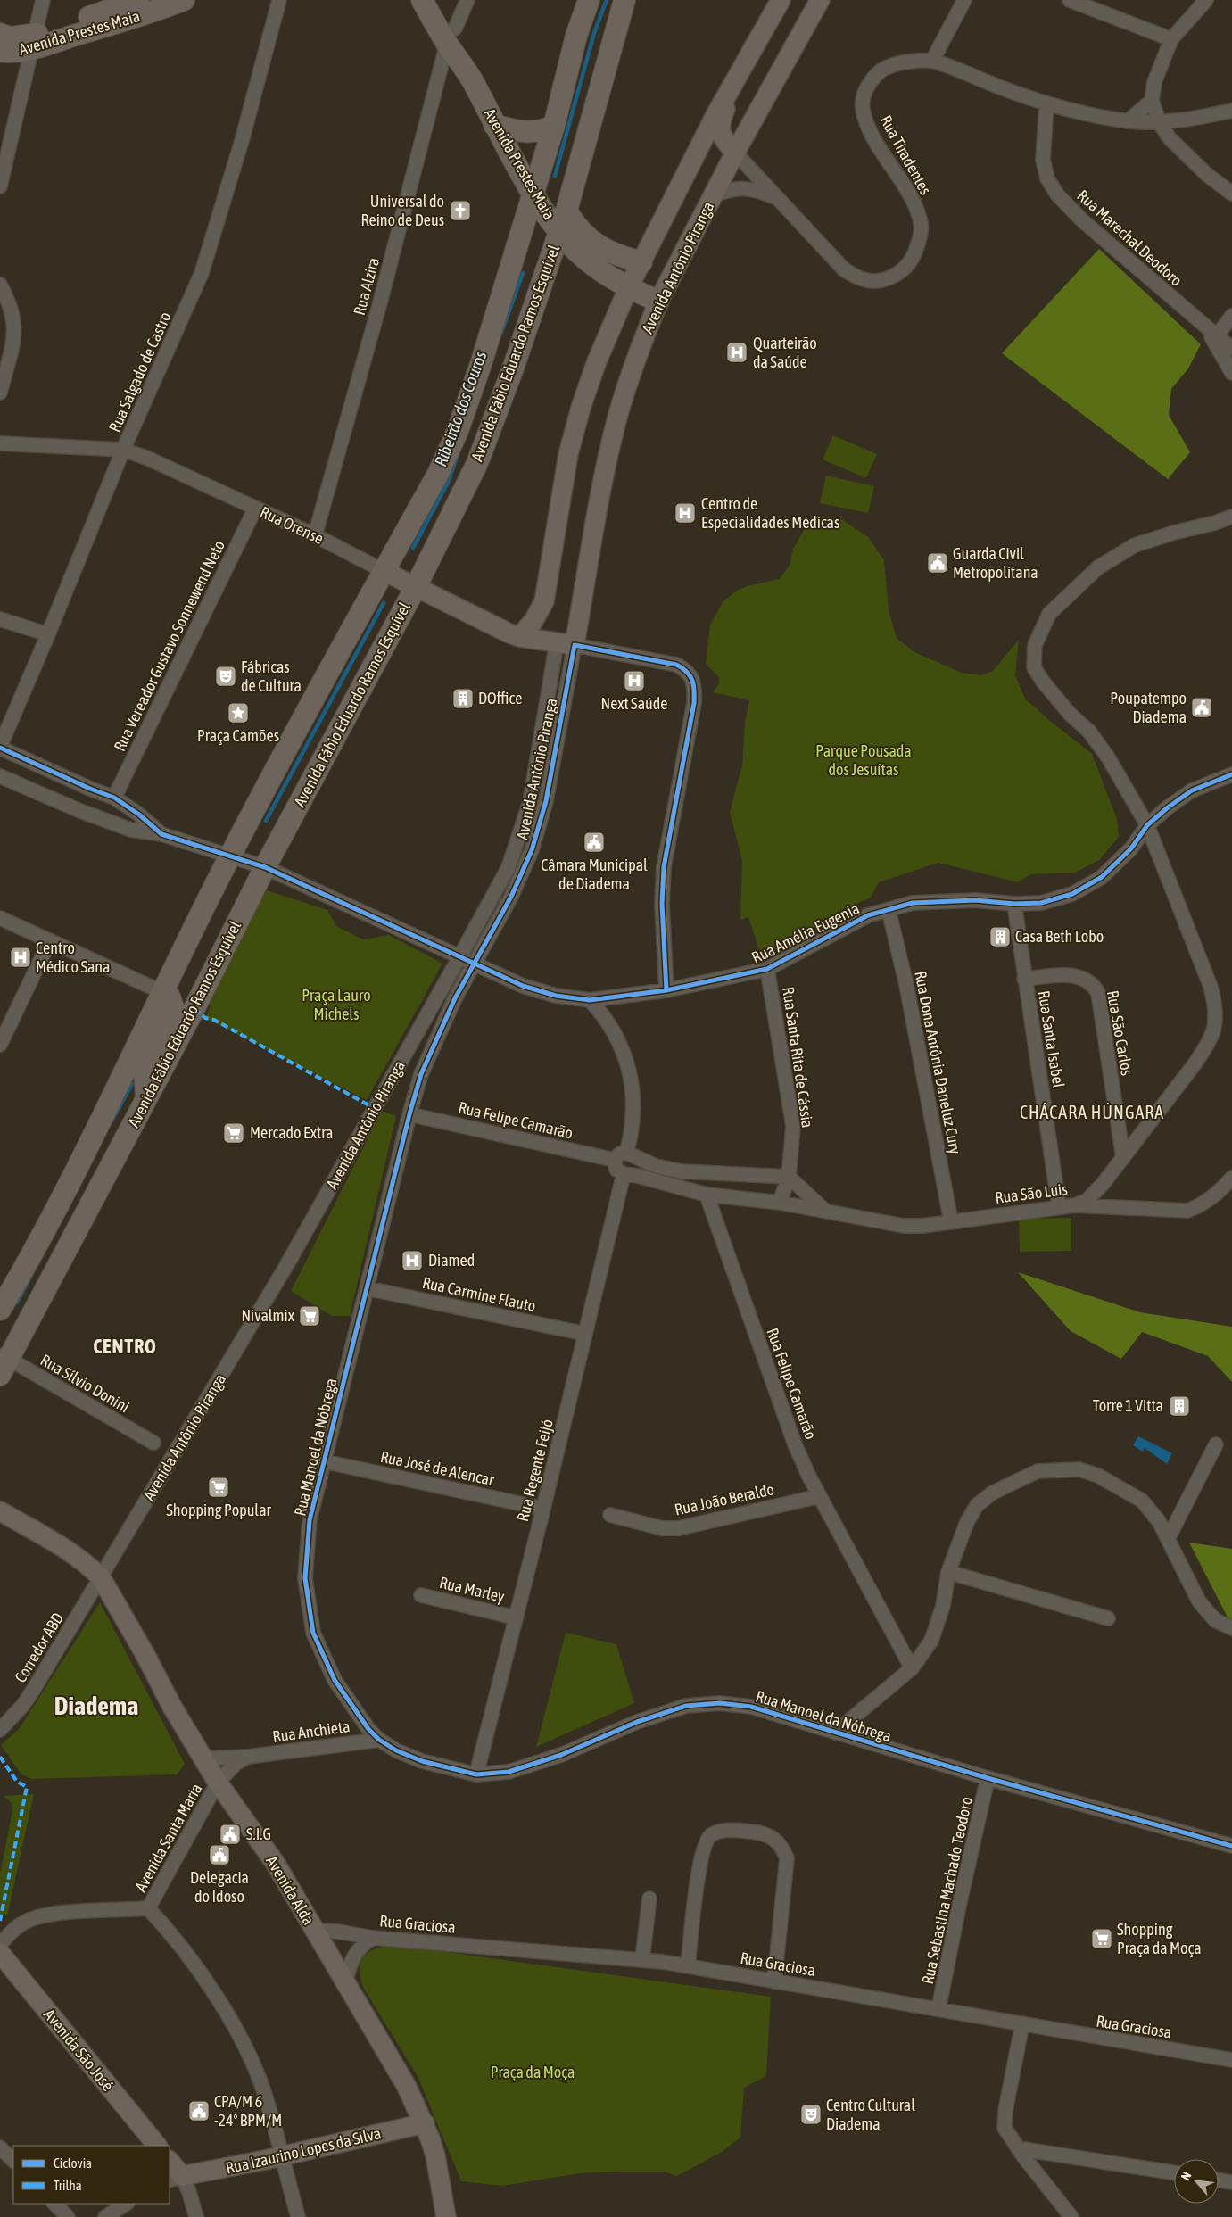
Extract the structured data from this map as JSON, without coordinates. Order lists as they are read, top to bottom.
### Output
{
  "streets": {
    "main road": [
      "Avenida Prestes Maia",
      "Avenida Antônio Piranga",
      "Avenida Fábio Eduardo Ramos Esquível",
      "Rua Orense",
      "Avenida Alda",
      "Avenida São José",
      "Rua Izaurino Lopes da Silva"
    ],
    "street": [
      "Rua Tiradentes",
      "Rua Marechal Deodoro",
      "Rua Alzira",
      "Rua Salgado de Castro",
      "Rua Vereador Gustavo Sonnewend Neto",
      "Rua Amélia Eugenia",
      "Rua São Carlos",
      "Rua Santa Isabel",
      "Rua Santa Rita de Cássia",
      "Rua Dona Antônia Daneluz Cury",
      "Rua Felipe Camarão",
      "Rua São Luis",
      "Rua Carmine Flauto",
      "Rua Sílvio Donini",
      "Rua Manoel da Nóbrega",
      "Rua José de Alencar",
      "Rua Regente Feijó",
      "Rua João Beraldo",
      "Rua Marley",
      "Corredor ABD",
      "Rua Anchieta",
      "Avenida Santa Maria",
      "Rua Sebastina Machado Teodoro",
      "Rua Graciosa"
    ]
  },
  "crossings": [
    ["Avenida Prestes Maia", "Avenida Antônio Piranga"],
    ["Avenida Prestes Maia", "Rua Alzira"],
    ["Avenida Prestes Maia", "Avenida Fábio Eduardo Ramos Esquível"],
    ["Rua Tiradentes", "Rua Marechal Deodoro"],
    ["Rua Tiradentes", "Avenida Antônio Piranga"],
    ["Avenida Antônio Piranga", "Rua Orense"],
    ["Avenida Antônio Piranga", "Rua Amélia Eugenia"],
    ["Avenida Antônio Piranga", "Rua Manoel da Nóbrega"],
    ["Avenida Antônio Piranga", "Corredor ABD"],
    ["Avenida Antônio Piranga", "Avenida Alda"],
    ["Rua Alzira", "Rua Orense"],
    ["Avenida Fábio Eduardo Ramos Esquível", "Rua Orense"],
    ["Avenida Fábio Eduardo Ramos Esquível", "Rua Amélia Eugenia"],
    ["Avenida Fábio Eduardo Ramos Esquível", "Rua Sílvio Donini"],
    ["Rua Salgado de Castro", "Rua Orense"],
    ["Rua Orense", "Rua Vereador Gustavo Sonnewend Neto"],
    ["Rua Amélia Eugenia", "Rua Santa Isabel"],
    ["Rua Amélia Eugenia", "Rua Santa Rita de Cássia"],
    ["Rua Amélia Eugenia", "Rua Dona Antônia Daneluz Cury"],
    ["Rua Amélia Eugenia", "Rua Manoel da Nóbrega"],
    ["Rua São Carlos", "Rua Santa Isabel"],
    ["Rua Santa Isabel", "Rua São Luis"],
    ["Rua Dona Antônia Daneluz Cury", "Rua São Luis"],
    ["Rua Felipe Camarão", "Rua São Luis"],
    ["Rua Felipe Camarão", "Rua Manoel da Nóbrega"],
    ["Rua Felipe Camarão", "Rua João Beraldo"],
    ["Rua Carmine Flauto", "Rua Manoel da Nóbrega"],
    ["Rua Carmine Flauto", "Rua Regente Feijó"],
    ["Rua Manoel da Nóbrega", "Rua José de Alencar"],
    ["Rua Manoel da Nóbrega", "Rua Regente Feijó"],
    ["Rua Manoel da Nóbrega", "Rua Anchieta"],
    ["Rua Manoel da Nóbrega", "Rua Sebastina Machado Teodoro"],
    ["Rua José de Alencar", "Rua Regente Feijó"],
    ["Rua Regente Feijó", "Rua Marley"],
    ["Corredor ABD", "Avenida Alda"],
    ["Rua Anchieta", "Avenida Santa Maria"],
    ["Rua Anchieta", "Avenida Alda"],
    ["Avenida Santa Maria", "Avenida Alda"],
    ["Avenida Alda", "Rua Graciosa"],
    ["Avenida Alda", "Rua Izaurino Lopes da Silva"],
    ["Rua Sebastina Machado Teodoro", "Rua Graciosa"]
  ],
  "districts": ["CHÁCARA HÚNGARA", "CENTRO", "Diadema"],
  "water": ["Ribeirão dos Couros"],
  "parks": ["Parque Pousada dos Jesuítas", "Praça Lauro Michels", "Praça da Moça"],
  "places": {
    "church": ["Universal do Reino de Deus"],
    "hospital": [
      "Quarteirão da Saúde",
      "Centro de Especialidades Médicas",
      "Next Saúde",
      "Centro Médico Sana",
      "Diamed"
    ],
    "public building": [
      "Guarda Civil Metropolitana",
      "Poupatempo Diadema",
      "Câmara Municipal de Diadema",
      "S.I.G",
      "Delegacia do Idoso",
      "CPA/M 6 -24º BPM/M"
    ],
    "theatre": ["Fábricas de Cultura", "Centro Cultural Diadema"],
    "building": ["DOffice", "Casa Beth Lobo", "Torre 1 Vitta"],
    "place": ["Praça Camões"],
    "supermarket": [
      "Mercado Extra",
      "Nivalmix",
      "Shopping Popular",
      "Shopping Praça da Moça"
    ]
  },
  "legend": ["Ciclovia", "Trilha"],
  "north": "top left"
}
